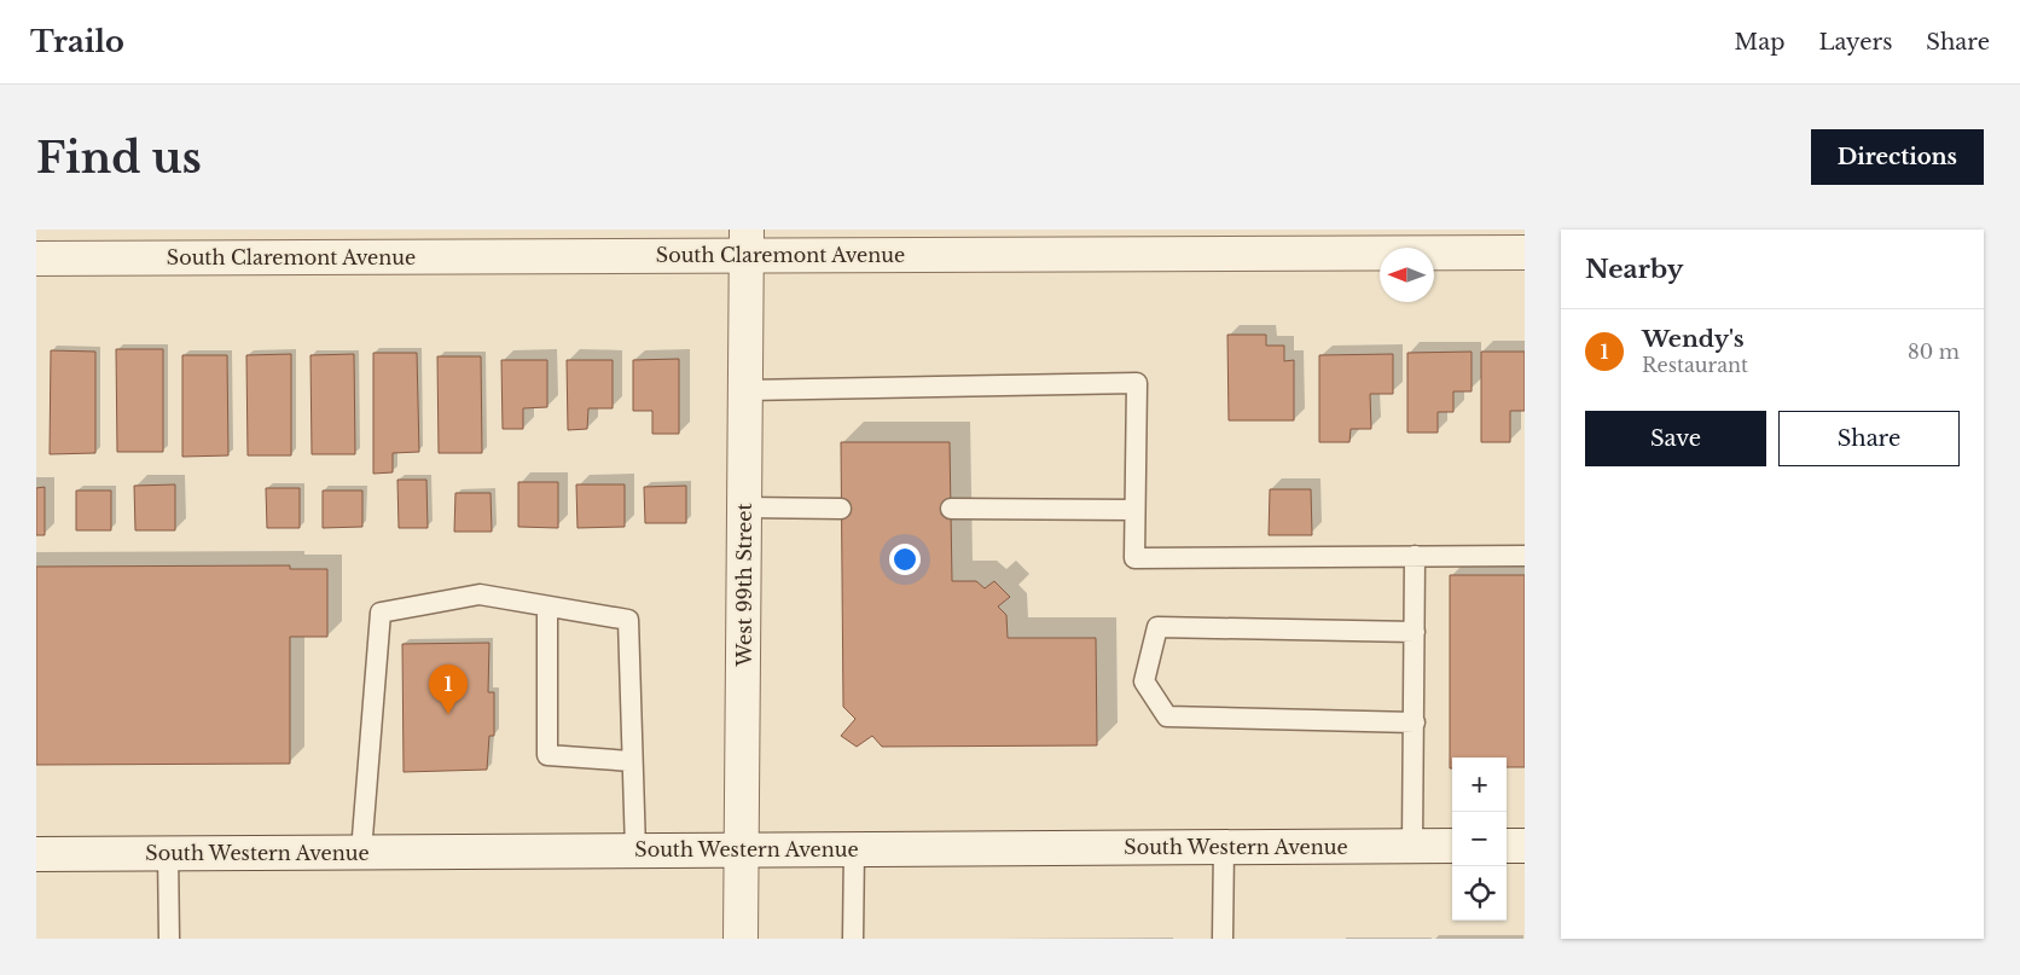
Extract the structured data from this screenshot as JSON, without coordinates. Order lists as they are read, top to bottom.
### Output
{
  "streets": {
    "street": ["South Claremont Avenue", "West 99th Street", "South Western Avenue"]
  },
  "crossings": [
    ["South Claremont Avenue", "West 99th Street"],
    ["West 99th Street", "South Western Avenue"]
  ],
  "north": "left",
  "page": {
    "header": "Trailo",
    "nav": ["Map", "Layers", "Share"],
    "buttons": [
      "Directions",
      ["Save", "Share"]
    ],
    "title": "Find us",
    "heading": "Nearby",
    "list": [
      {
        "mark": "1",
        "name": "Wendy's",
        "note": "Restaurant",
        "value": "80 m"
      }
    ],
    "pins": "1",
    "map_buttons": ["+", "−"]
  }
}
